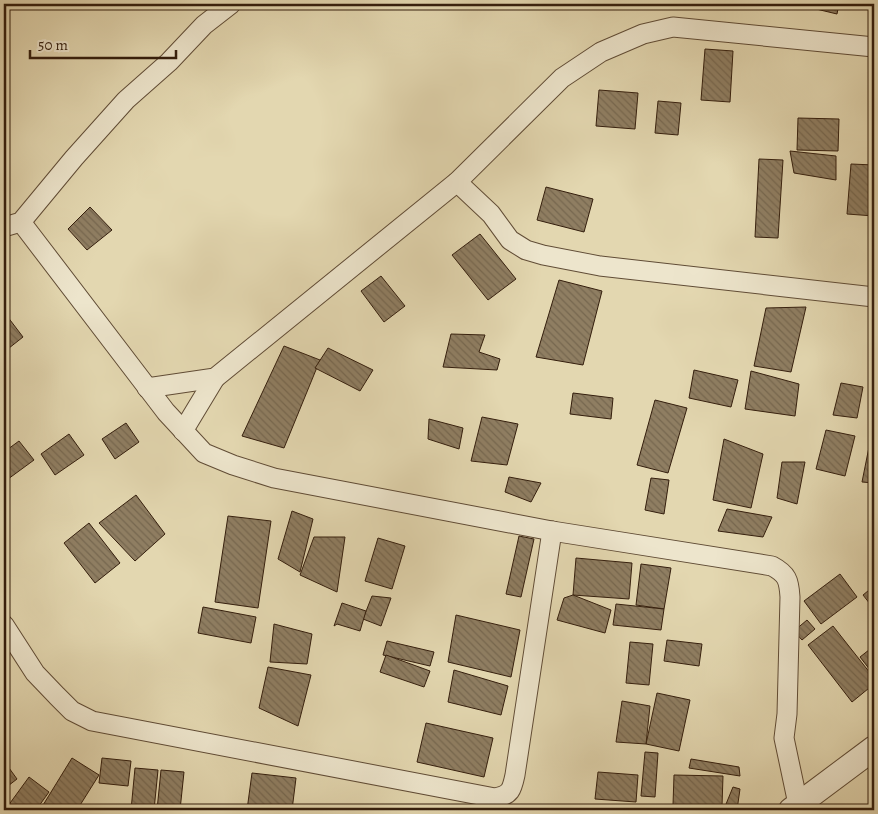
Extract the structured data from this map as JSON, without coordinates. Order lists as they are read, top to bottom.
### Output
{
  "scale_bar": "50 m"
}
